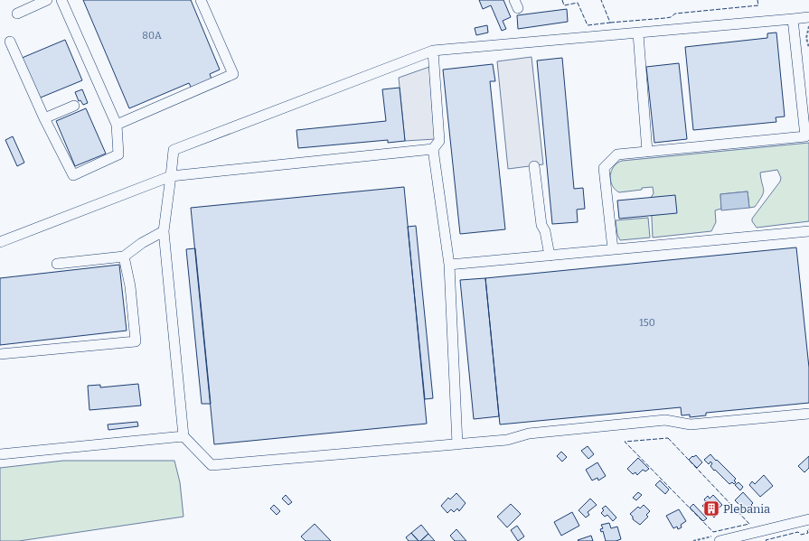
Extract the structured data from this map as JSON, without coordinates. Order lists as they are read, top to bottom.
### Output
{
  "places": {
    "building": ["Plebania"]
  },
  "house_numbers": ["80A", "150"]
}
